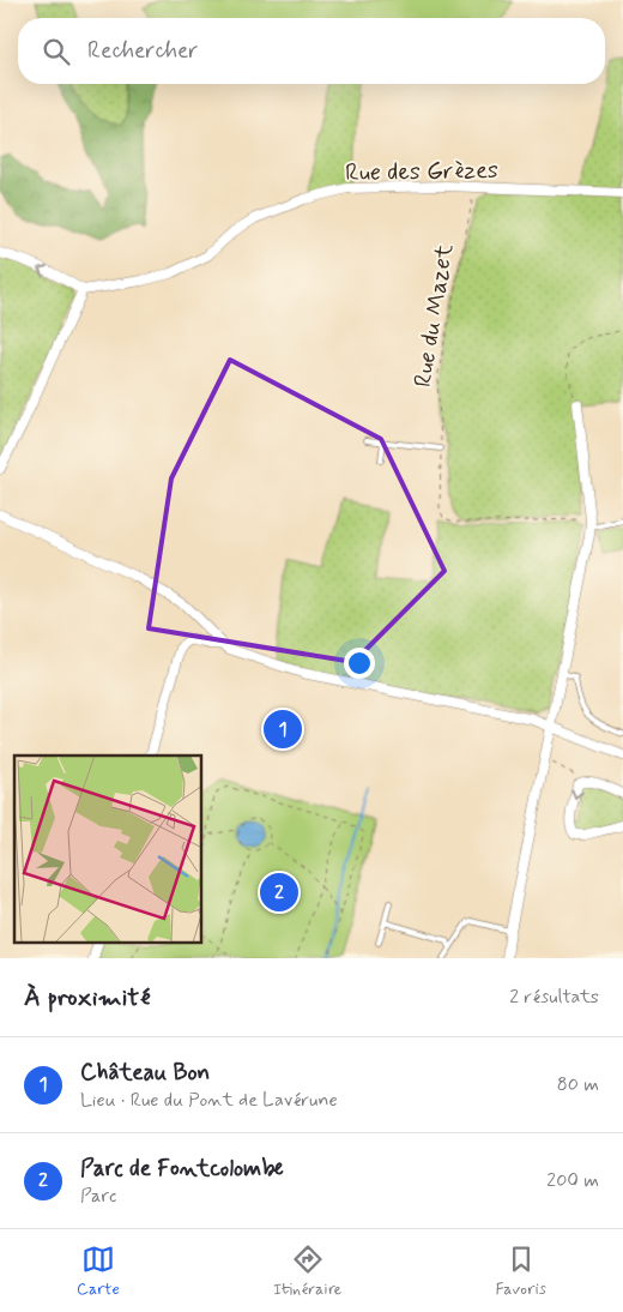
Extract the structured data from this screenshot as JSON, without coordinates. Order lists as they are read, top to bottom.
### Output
{
  "streets": {
    "street": ["Rue des Grèzes"],
    "path": ["Rue du Mazet"]
  },
  "crossings": [
    ["Rue des Grèzes", "Rue du Mazet"]
  ],
  "page": {
    "search": "Rechercher",
    "pins": ["1", "2"],
    "heading": ["À proximité", "2 résultats"],
    "list": [
      {
        "mark": "1",
        "name": "Château Bon",
        "note": "Lieu · Rue du Pont de Lavérune",
        "value": "80 m"
      },
      {
        "mark": "2",
        "name": "Parc de Fontcolombe",
        "note": "Parc",
        "value": "200 m"
      }
    ],
    "nav": ["Carte", "Itinéraire", "Favoris"]
  }
}
